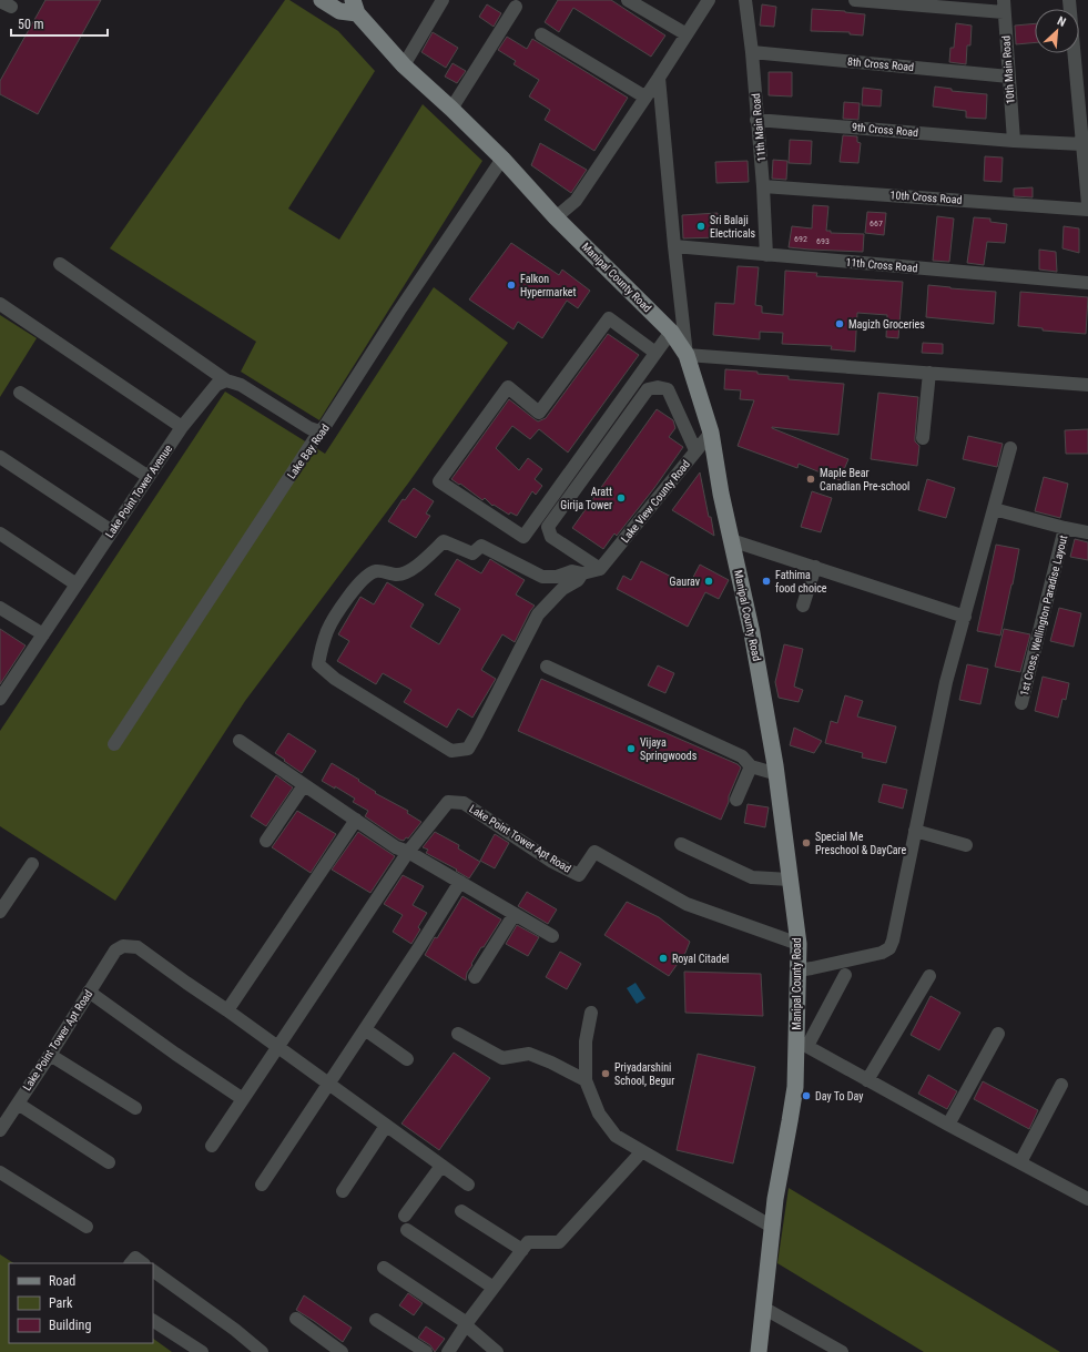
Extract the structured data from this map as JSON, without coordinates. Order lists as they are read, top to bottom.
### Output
{
  "streets": {
    "main road": ["Manipal County Road"],
    "street": [
      "8th Cross Road",
      "10th Main Road",
      "11th Main Road",
      "9th Cross Road",
      "10th Cross Road",
      "11th Cross Road",
      "Lake Bay Road",
      "Lake Point Tower Avenue",
      "Lake View County Road",
      "1st Cross, Wellington Paradise Layout",
      "Lake Point Tower Apt Road"
    ]
  },
  "crossings": [
    ["8th Cross Road", "10th Main Road"],
    ["8th Cross Road", "11th Main Road"],
    ["10th Main Road", "9th Cross Road"],
    ["11th Main Road", "9th Cross Road"],
    ["11th Main Road", "10th Cross Road"],
    ["11th Main Road", "11th Cross Road"],
    ["Manipal County Road", "Lake Bay Road"],
    ["Manipal County Road", "Lake View County Road"],
    ["Manipal County Road", "Lake Point Tower Apt Road"]
  ],
  "places": [
    "Sri Balaji Electricals",
    "Falkon Hypermarket",
    "Magizh Groceries",
    "Maple Bear Canadian Pre-school",
    "Aratt Girija Tower",
    "Gaurav",
    "Fathima food choice",
    "Vijaya Springwoods",
    "Special Me Preschool & DayCare",
    "Royal Citadel",
    "Priyadarshini School, Begur",
    "Day To Day"
  ],
  "house_numbers": ["667", "692", "693"],
  "legend": ["Road", "Park", "Building"],
  "scale_bar": "50 m",
  "north": "top right"
}
